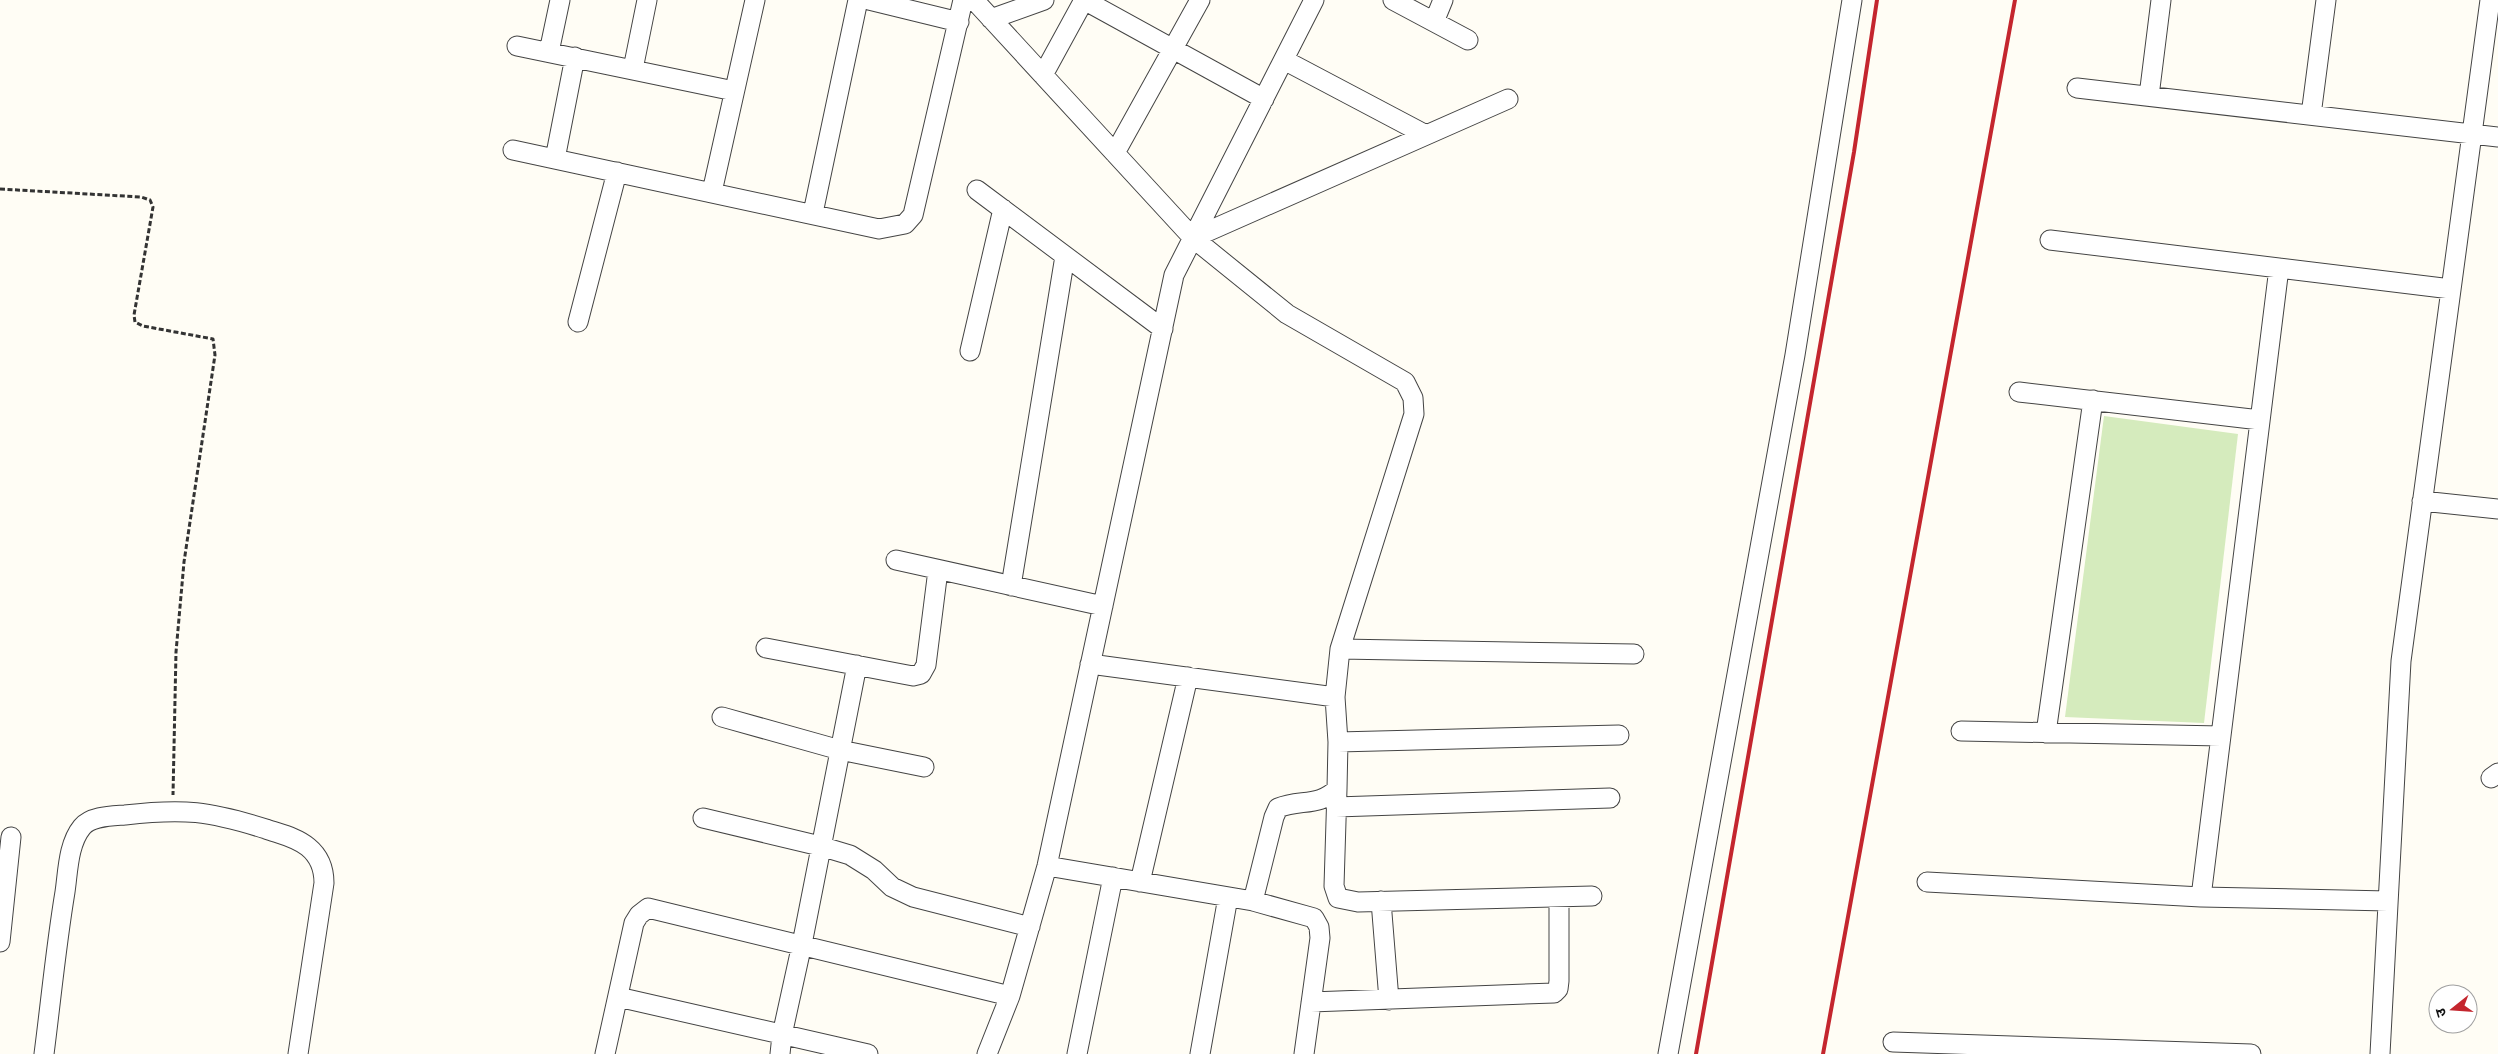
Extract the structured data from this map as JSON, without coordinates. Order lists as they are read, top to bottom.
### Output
{
  "north": "left"
}
